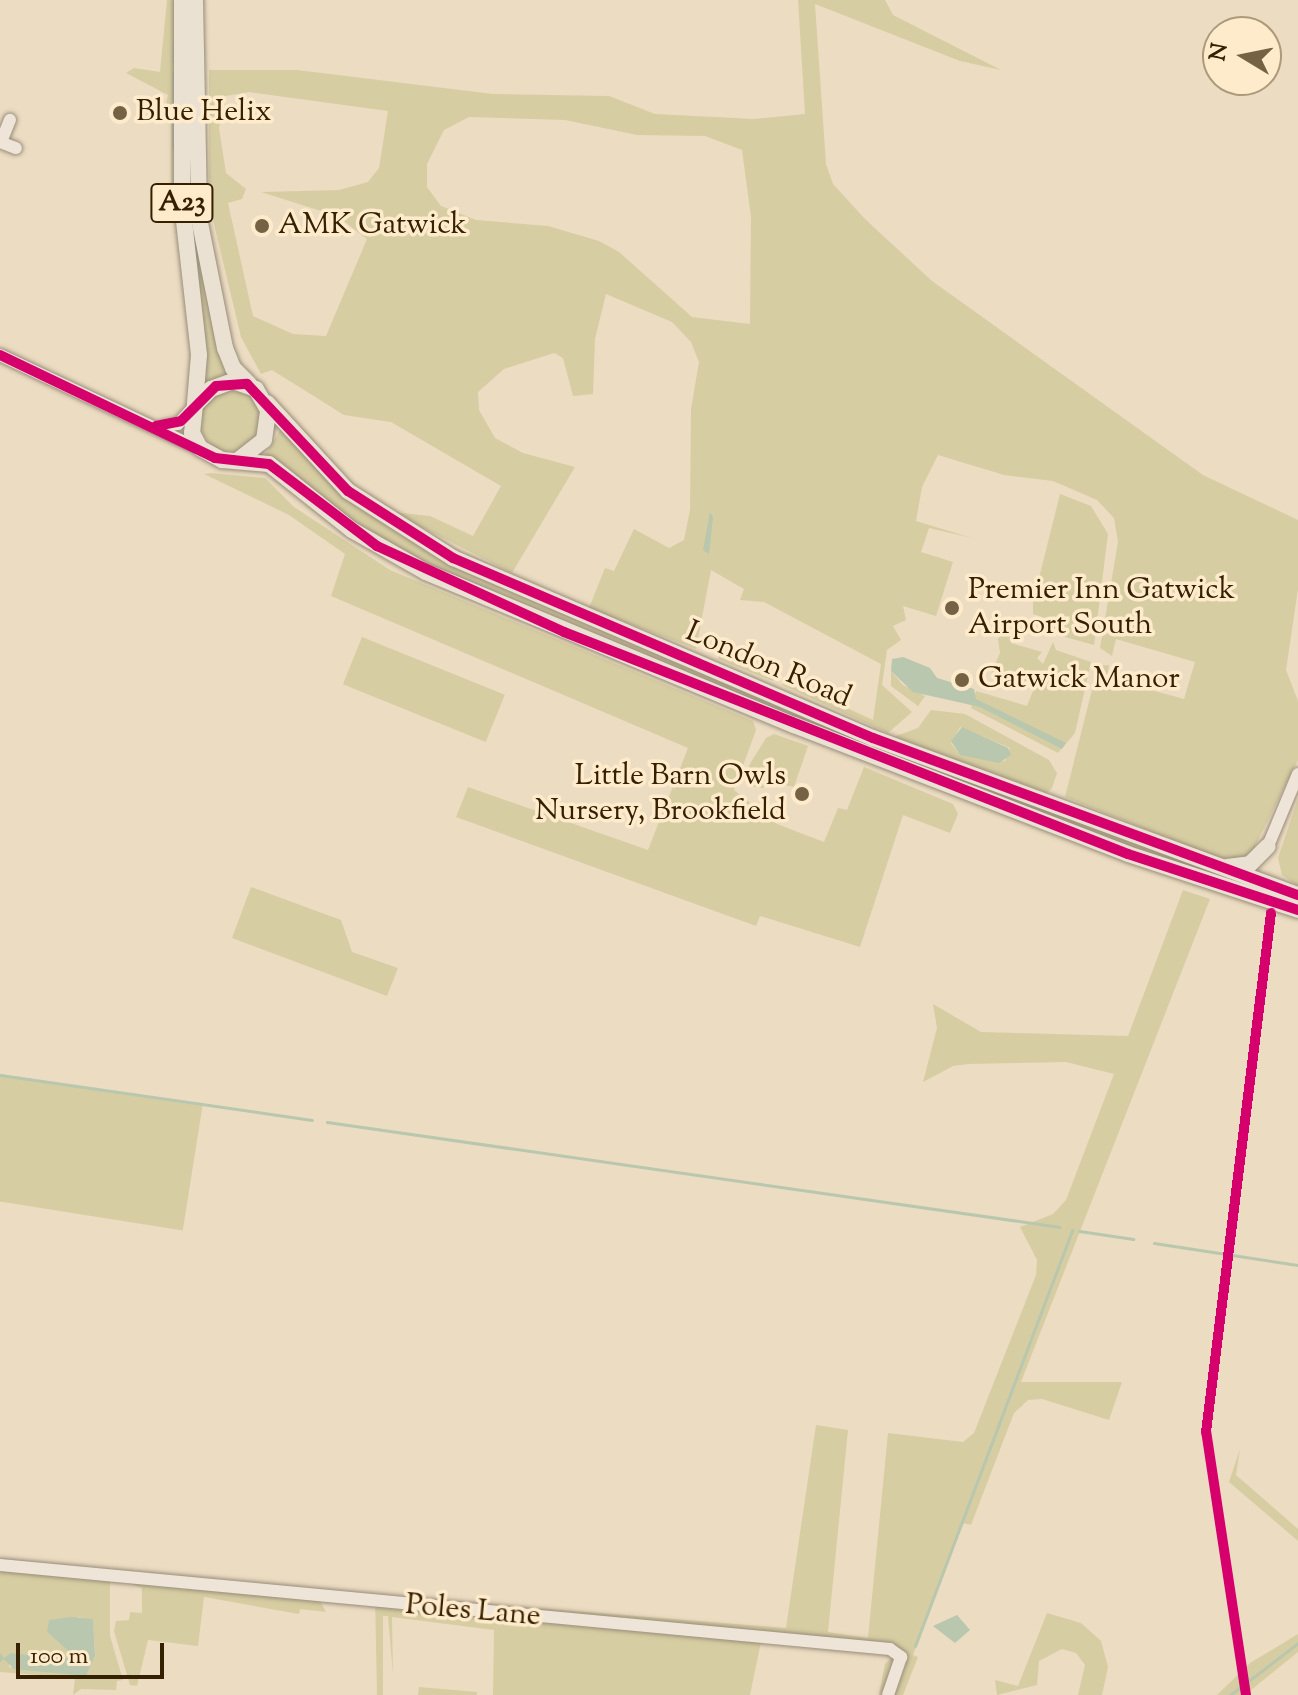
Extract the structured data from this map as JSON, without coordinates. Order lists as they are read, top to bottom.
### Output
{
  "streets": {
    "main road": ["A23", "London Road"],
    "street": ["Poles Lane"]
  },
  "crossings": [
    ["A23", "London Road"]
  ],
  "places": [
    "Blue Helix",
    "AMK Gatwick",
    "Premier Inn Gatwick Airport South",
    "Gatwick Manor",
    "Little Barn Owls Nursery, Brookfield"
  ],
  "scale_bar": "100 m",
  "north": "left"
}
